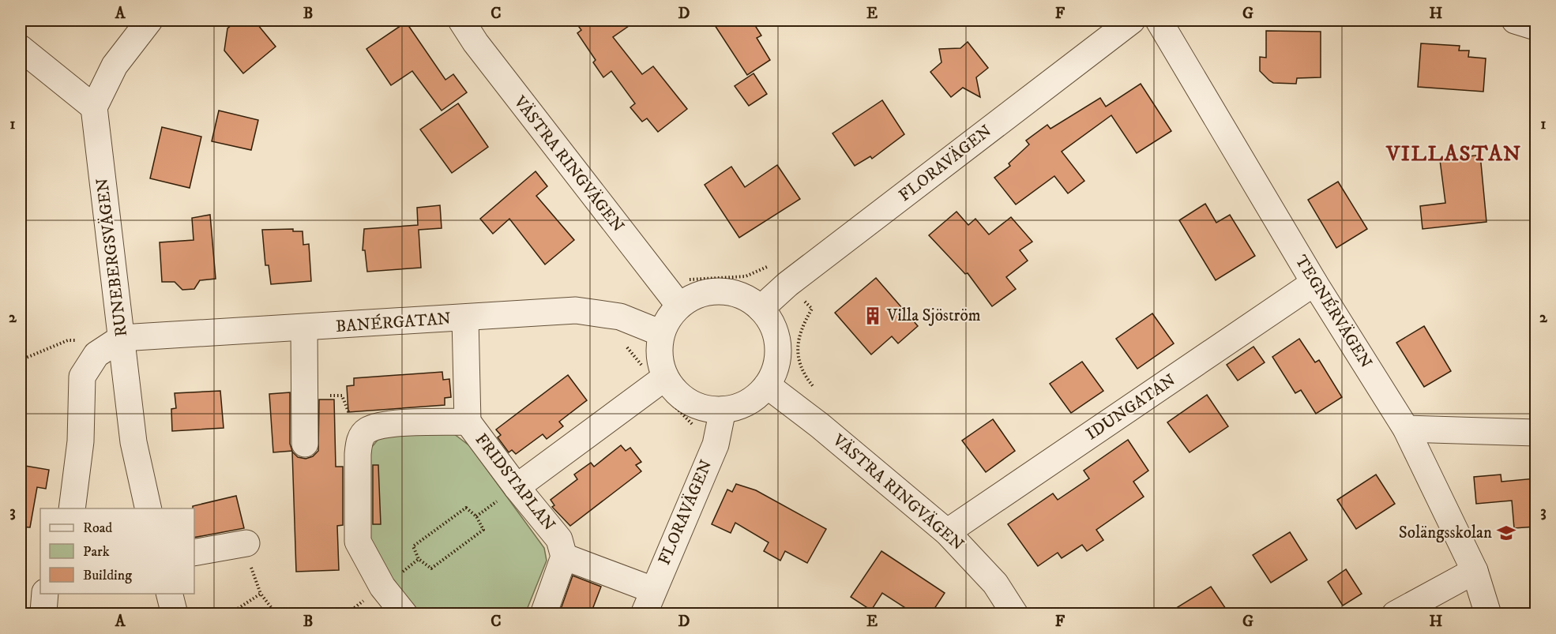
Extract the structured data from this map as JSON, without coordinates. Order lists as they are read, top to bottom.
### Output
{
  "streets": {
    "street": [
      "FLORAVÄGEN",
      "VÄSTRA RINGVÄGEN",
      "RUNEBERGSVÄGEN",
      "TEGNÉRVÄGEN",
      "BANÉRGATAN",
      "IDUNGATAN",
      "FRIDSTAPLAN"
    ]
  },
  "crossings": [
    ["FLORAVÄGEN", "VÄSTRA RINGVÄGEN"],
    ["FLORAVÄGEN", "BANÉRGATAN"],
    ["VÄSTRA RINGVÄGEN", "BANÉRGATAN"],
    ["VÄSTRA RINGVÄGEN", "IDUNGATAN"],
    ["RUNEBERGSVÄGEN", "BANÉRGATAN"],
    ["TEGNÉRVÄGEN", "IDUNGATAN"]
  ],
  "districts": ["VILLASTAN"],
  "places": {
    "building": ["Villa Sjöström"],
    "school or university": ["Solängsskolan"]
  },
  "legend": ["Road", "Park", "Building"],
  "grid": {
    "columns": [
      "A",
      "B",
      "C",
      "D",
      "E",
      "F",
      "G",
      "H"
    ],
    "rows": ["1", "2", "3"]
  }
}
